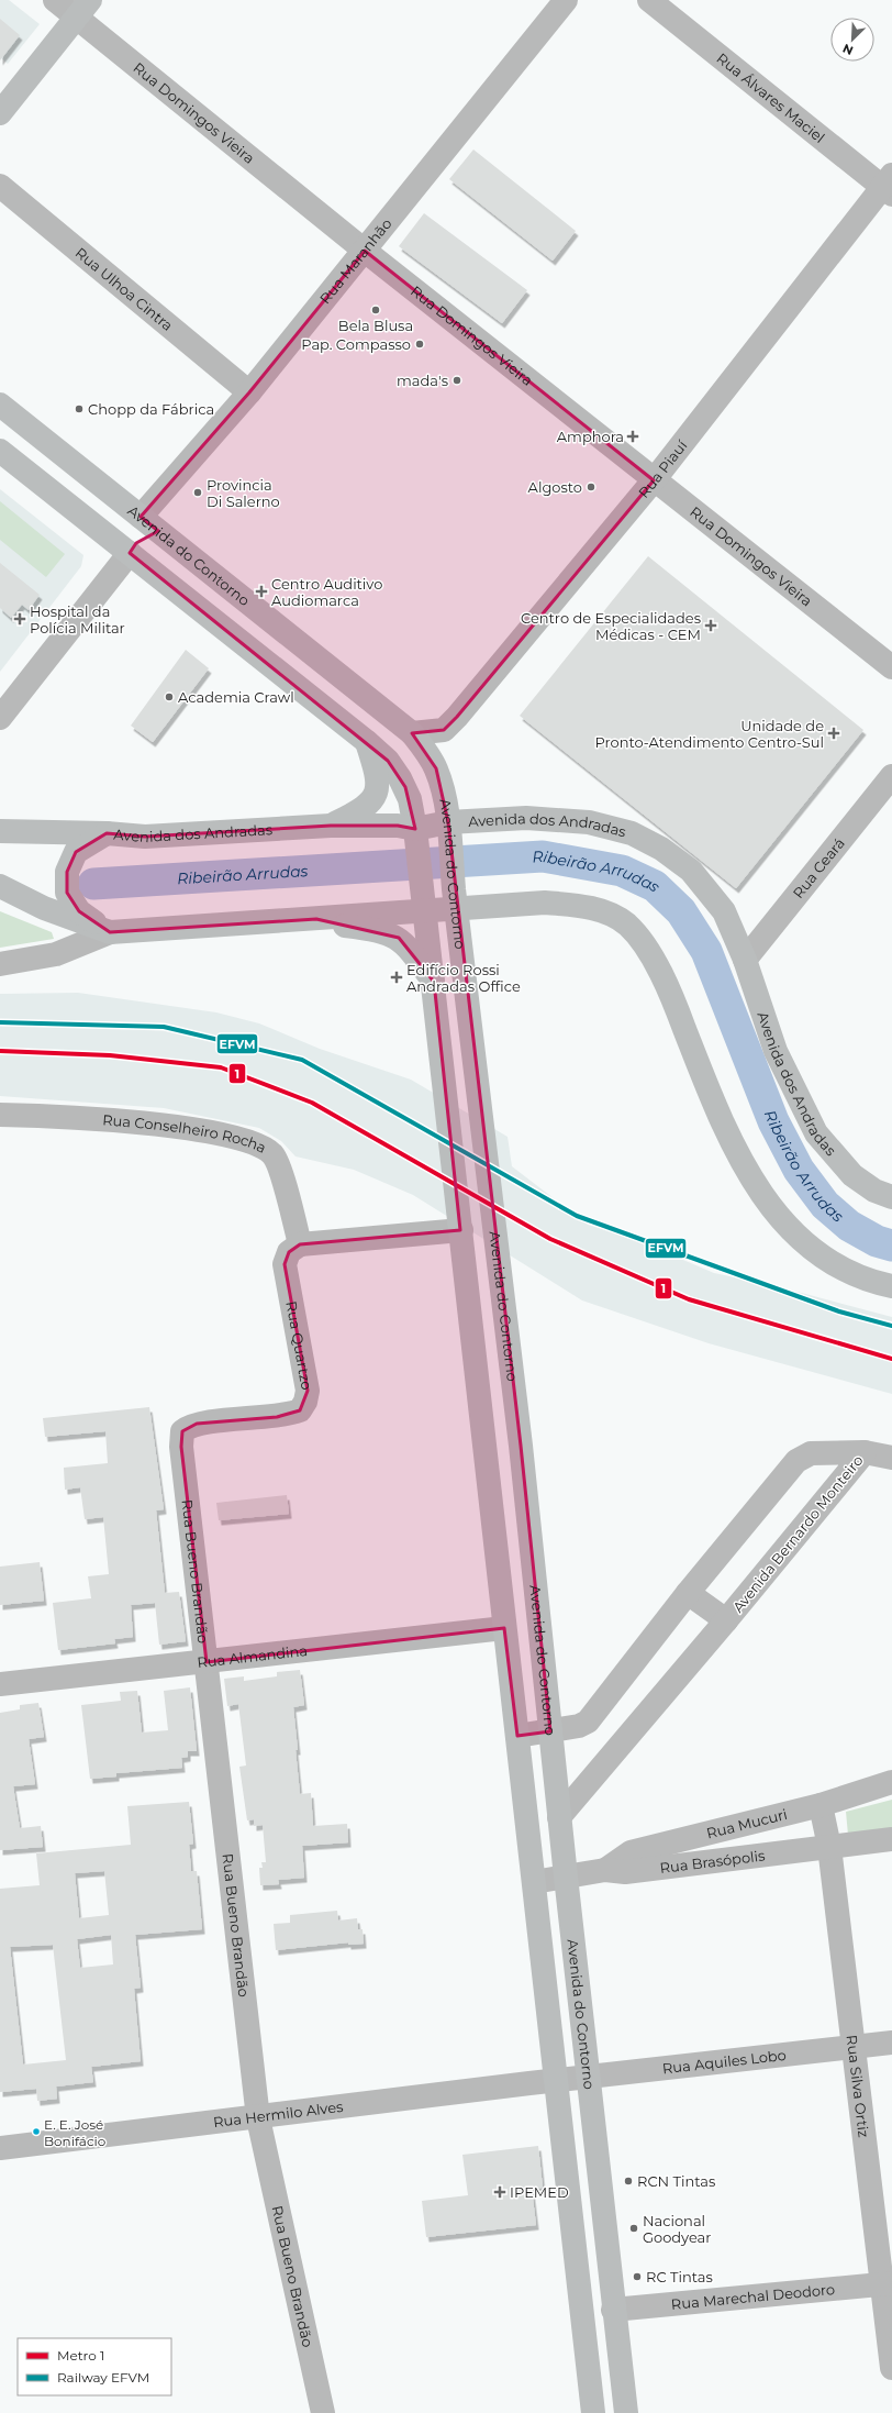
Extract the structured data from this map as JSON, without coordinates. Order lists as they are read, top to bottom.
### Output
{
  "streets": {
    "main road": ["Avenida do Contorno", "Avenida dos Andradas"],
    "street": [
      "Rua Álvares Maciel",
      "Rua Domingos Vieira",
      "Rua Maranhão",
      "Rua Ulhoa Cintra",
      "Rua Piauí",
      "Rua Ceará",
      "Rua Conselheiro Rocha",
      "Rua Quartzo",
      "Avenida Bernardo Monteiro",
      "Rua Bueno Brandão",
      "Rua Almandina",
      "Rua Mucuri",
      "Rua Brasópolis",
      "Rua Aquiles Lobo",
      "Rua Silva Ortiz",
      "Rua Hermilo Alves",
      "Rua Marechal Deodoro"
    ]
  },
  "crossings": [
    ["Rua Álvares Maciel", "Rua Piauí"],
    ["Rua Domingos Vieira", "Rua Maranhão"],
    ["Rua Domingos Vieira", "Rua Piauí"],
    ["Rua Maranhão", "Rua Ulhoa Cintra"],
    ["Rua Maranhão", "Avenida do Contorno"],
    ["Rua Piauí", "Avenida do Contorno"],
    ["Avenida do Contorno", "Avenida dos Andradas"],
    ["Avenida do Contorno", "Avenida Bernardo Monteiro"],
    ["Avenida do Contorno", "Rua Brasópolis"],
    ["Avenida do Contorno", "Rua Aquiles Lobo"],
    ["Avenida do Contorno", "Rua Marechal Deodoro"],
    ["Avenida dos Andradas", "Rua Ceará"],
    ["Rua Conselheiro Rocha", "Rua Quartzo"],
    ["Rua Quartzo", "Rua Bueno Brandão"],
    ["Rua Bueno Brandão", "Rua Almandina"],
    ["Rua Bueno Brandão", "Rua Hermilo Alves"],
    ["Rua Mucuri", "Rua Brasópolis"],
    ["Rua Mucuri", "Rua Silva Ortiz"],
    ["Rua Brasópolis", "Rua Silva Ortiz"],
    ["Rua Aquiles Lobo", "Rua Silva Ortiz"],
    ["Rua Aquiles Lobo", "Rua Hermilo Alves"],
    ["Rua Silva Ortiz", "Rua Marechal Deodoro"]
  ],
  "water": ["Ribeirão Arrudas"],
  "places": {
    "other": [
      "Bela Blusa",
      "Pap. Compasso",
      "mada's",
      "Chopp da Fábrica",
      "Algosto",
      "Provincia Di Salerno",
      "Academia Crawl",
      "E. E. José Bonifácio",
      "RCN Tintas",
      "Nacional Goodyear",
      "RC Tintas"
    ],
    "health": [
      "Amphora",
      "Centro Auditivo Audiomarca",
      "Hospital da Polícia Militar",
      "Centro de Especialidades Médicas - CEM",
      "Unidade de Pronto-Atendimento Centro-Sul",
      "Edifício Rossi Andradas Office",
      "IPEMED"
    ]
  },
  "lines": ["rail line EFVM", "metro line 1"],
  "legend": ["Metro 1", "Railway EFVM"],
  "north": "bottom left"
}
